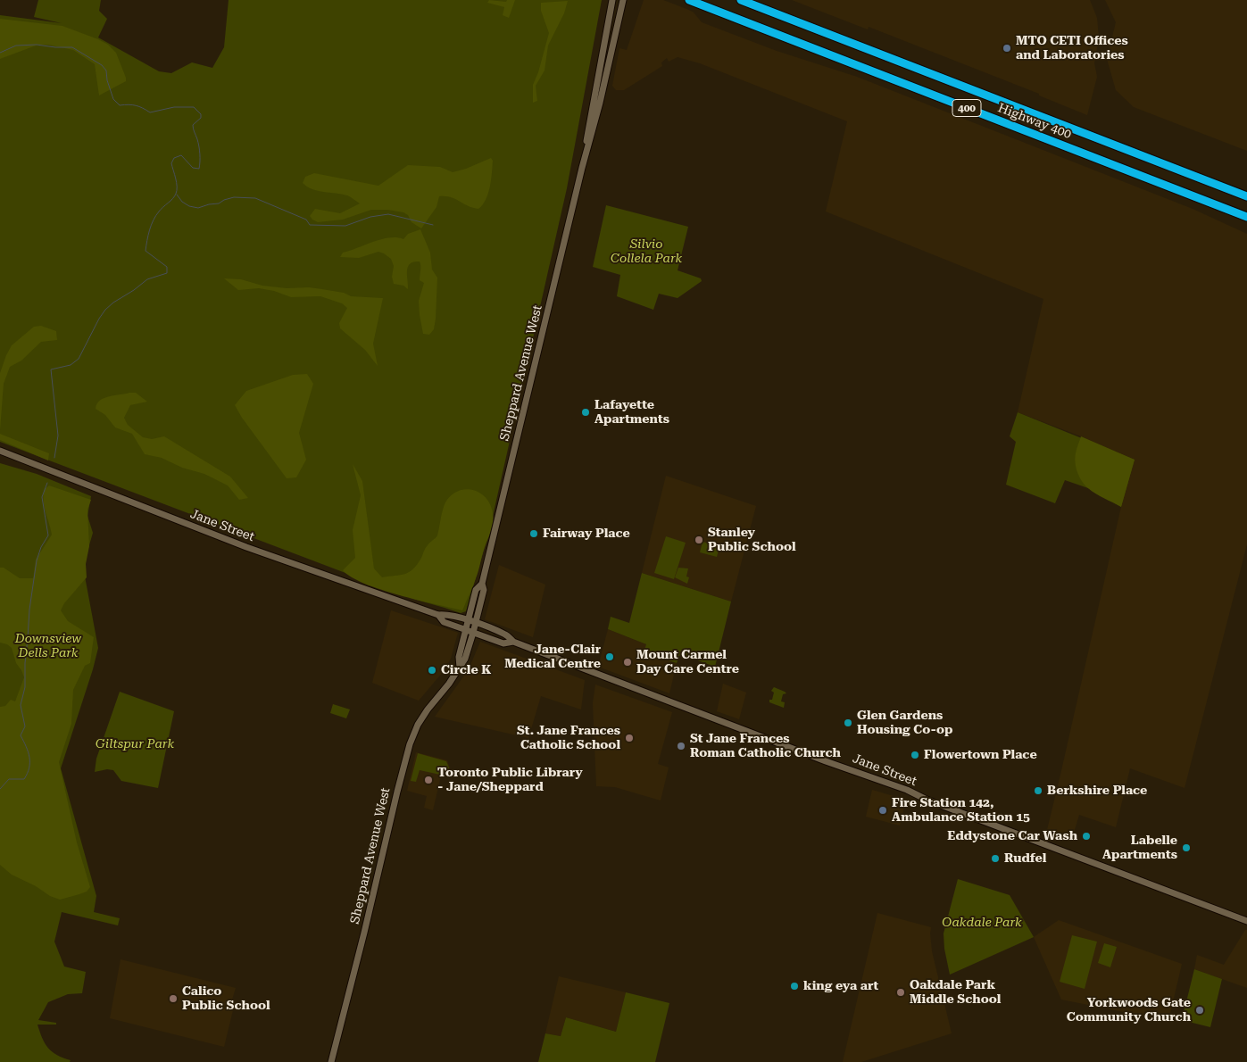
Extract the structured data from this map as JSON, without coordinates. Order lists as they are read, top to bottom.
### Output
{
  "streets": {
    "highway": ["400", "Highway 400"],
    "main road": ["Sheppard Avenue West", "Jane Street"]
  },
  "crossings": [
    ["Sheppard Avenue West", "Jane Street"]
  ],
  "parks": [
    "Silvio Collela Park",
    "Downsview Dells Park",
    "Giltspur Park",
    "Oakdale Park"
  ],
  "places": [
    "MTO CETI Offices and Laboratories",
    "Lafayette Apartments",
    "Fairway Place",
    "Stanley Public School",
    "Jane-Clair Medical Centre",
    "Mount Carmel Day Care Centre",
    "Circle K",
    "Glen Gardens Housing Co-op",
    "St. Jane Frances Catholic School",
    "St Jane Frances Roman Catholic Church",
    "Flowertown Place",
    "Toronto Public Library - Jane/Sheppard",
    "Berkshire Place",
    "Fire Station 142, Ambulance Station 15",
    "Eddystone Car Wash",
    "Labelle Apartments",
    "Rudfel",
    "king eya art",
    "Oakdale Park Middle School",
    "Calico Public School",
    "Yorkwoods Gate Community Church"
  ]
}
